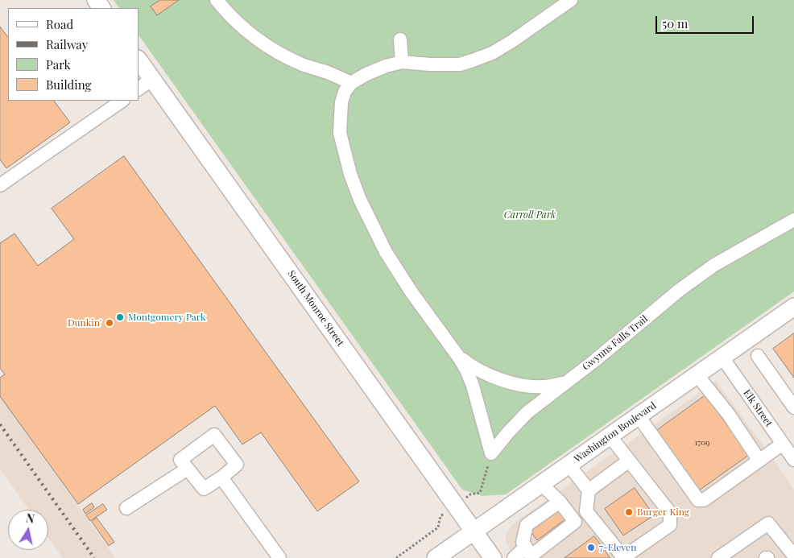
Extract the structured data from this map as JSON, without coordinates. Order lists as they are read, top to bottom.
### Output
{
  "streets": {
    "main road": ["South Monroe Street", "Washington Boulevard"],
    "street": ["Gwynns Falls Trail", "Elk Street"]
  },
  "crossings": [
    ["South Monroe Street", "Washington Boulevard"],
    ["Elk Street", "Washington Boulevard"]
  ],
  "parks": ["Carroll Park"],
  "places": [
    "Montgomery Park",
    "Dunkin'",
    "Burger King",
    "7-Eleven"
  ],
  "house_numbers": ["1709"],
  "legend": [
    "Road",
    "Railway",
    "Park",
    "Building"
  ],
  "scale_bar": "50 m",
  "north": "top"
}
